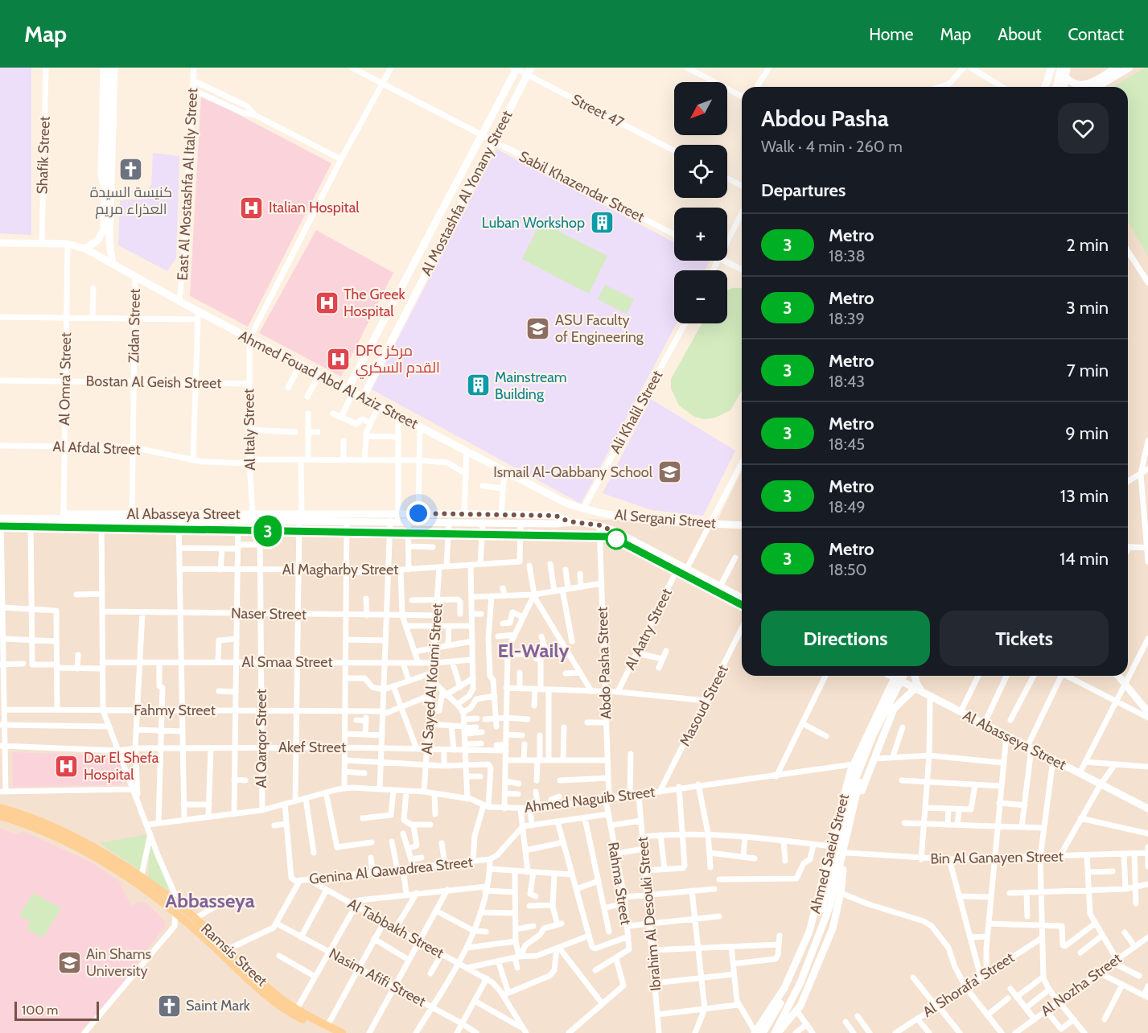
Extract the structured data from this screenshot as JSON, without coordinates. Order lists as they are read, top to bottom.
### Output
{
  "streets": {
    "main road": [
      "Al Mostashfa Al Yonany Street",
      "Ahmed Fouad Abd Al Aziz Street",
      "Al Abasseya Street",
      "Al Sergani Street",
      "Ahmed Saeid Street",
      "Ramsis Street"
    ],
    "street": [
      "Street 47",
      "Shafik Street",
      "East Al Mostashfa Al Italy Street",
      "Sabil Khazendar Street",
      "Zidan Street",
      "Al Omra' Street",
      "Bostan Al Geish Street",
      "Ali Khalil Street",
      "Al Italy Street",
      "Al Afdal Street",
      "Al Magharby Street",
      "Naser Street",
      "Al Aatry Street",
      "Al Smaa Street",
      "Abdo Pasha Street",
      "Al Sayed Al Koumi Street",
      "Masoud Street",
      "Fahmy Street",
      "Al Qarqor Street",
      "Akef Street",
      "Ahmed Naguib Street",
      "Bin Al Ganayen Street",
      "Genina Al Qawadrea Street",
      "Rahma Street",
      "Ibrahim Al Desouki Street",
      "Al Tabbakh Street",
      "Nasim Afifi Street",
      "Al Shorafa' Street",
      "Al Nozha Street"
    ]
  },
  "crossings": [
    ["Street 47", "Al Mostashfa Al Yonany Street"],
    ["Shafik Street", "Ahmed Fouad Abd Al Aziz Street"],
    ["East Al Mostashfa Al Italy Street", "Ahmed Fouad Abd Al Aziz Street"],
    ["Sabil Khazendar Street", "Al Mostashfa Al Yonany Street"],
    ["Al Mostashfa Al Yonany Street", "Ahmed Fouad Abd Al Aziz Street"],
    ["Zidan Street", "Ahmed Fouad Abd Al Aziz Street"],
    ["Zidan Street", "Bostan Al Geish Street"],
    ["Zidan Street", "Al Afdal Street"],
    ["Zidan Street", "Al Abasseya Street"],
    ["Al Omra' Street", "Ahmed Fouad Abd Al Aziz Street"],
    ["Al Omra' Street", "Bostan Al Geish Street"],
    ["Al Omra' Street", "Al Afdal Street"],
    ["Al Omra' Street", "Al Abasseya Street"],
    ["Ahmed Fouad Abd Al Aziz Street", "Ali Khalil Street"],
    ["Ahmed Fouad Abd Al Aziz Street", "Al Italy Street"],
    ["Ahmed Fouad Abd Al Aziz Street", "Al Sergani Street"],
    ["Bostan Al Geish Street", "Al Italy Street"],
    ["Ali Khalil Street", "Al Sergani Street"],
    ["Al Italy Street", "Al Afdal Street"],
    ["Al Italy Street", "Al Abasseya Street"],
    ["Al Italy Street", "Al Qarqor Street"],
    ["Al Abasseya Street", "Al Magharby Street"],
    ["Al Abasseya Street", "Al Aatry Street"],
    ["Al Abasseya Street", "Abdo Pasha Street"],
    ["Al Abasseya Street", "Al Qarqor Street"],
    ["Al Abasseya Street", "Ahmed Saeid Street"],
    ["Al Magharby Street", "Al Sayed Al Koumi Street"],
    ["Al Magharby Street", "Al Qarqor Street"],
    ["Naser Street", "Al Sayed Al Koumi Street"],
    ["Naser Street", "Al Qarqor Street"],
    ["Al Smaa Street", "Al Sayed Al Koumi Street"],
    ["Al Smaa Street", "Al Qarqor Street"],
    ["Abdo Pasha Street", "Ahmed Naguib Street"],
    ["Abdo Pasha Street", "Rahma Street"],
    ["Al Sayed Al Koumi Street", "Akef Street"],
    ["Al Sayed Al Koumi Street", "Ahmed Naguib Street"],
    ["Masoud Street", "Ahmed Naguib Street"],
    ["Fahmy Street", "Al Qarqor Street"],
    ["Al Qarqor Street", "Akef Street"],
    ["Al Qarqor Street", "Ahmed Naguib Street"],
    ["Ahmed Naguib Street", "Ahmed Saeid Street"],
    ["Ahmed Naguib Street", "Rahma Street"],
    ["Ahmed Naguib Street", "Ibrahim Al Desouki Street"],
    ["Ahmed Saeid Street", "Bin Al Ganayen Street"],
    ["Genina Al Qawadrea Street", "Al Tabbakh Street"]
  ],
  "districts": ["El-Waily", "Abbasseya"],
  "places": {
    "church": ["كنيسة السيدة العذراء مريم", "Saint Mark"],
    "hospital": [
      "Italian Hospital",
      "The Greek Hospital",
      "DFC مركز القدم السكري",
      "Dar El Shefa Hospital"
    ],
    "building": ["Luban Workshop", "Mainstream Building"],
    "school or university": ["ASU Faculty of Engineering", "Ismail Al-Qabbany School", "Ain Shams University"]
  },
  "lines": ["metro line 3"],
  "scale_bar": "100 m",
  "north": "bottom left",
  "page": {
    "header": "Map",
    "nav": [
      "Home",
      "Map",
      "About",
      "Contact"
    ],
    "on_map": "3",
    "map_buttons": ["+", "−"],
    "heading": [
      ["Abdou Pasha", "Walk · 4 min · 260 m"],
      "Departures"
    ],
    "list": [
      {
        "mark": "3",
        "name": "Metro",
        "note": "18:38",
        "value": "2 min"
      },
      {
        "mark": "3",
        "name": "Metro",
        "note": "18:39",
        "value": "3 min"
      },
      {
        "mark": "3",
        "name": "Metro",
        "note": "18:43",
        "value": "7 min"
      },
      {
        "mark": "3",
        "name": "Metro",
        "note": "18:45",
        "value": "9 min"
      },
      {
        "mark": "3",
        "name": "Metro",
        "note": "18:49",
        "value": "13 min"
      },
      {
        "mark": "3",
        "name": "Metro",
        "note": "18:50",
        "value": "14 min"
      }
    ],
    "buttons": ["Directions", "Tickets"],
    "scale": "100 m"
  }
}
